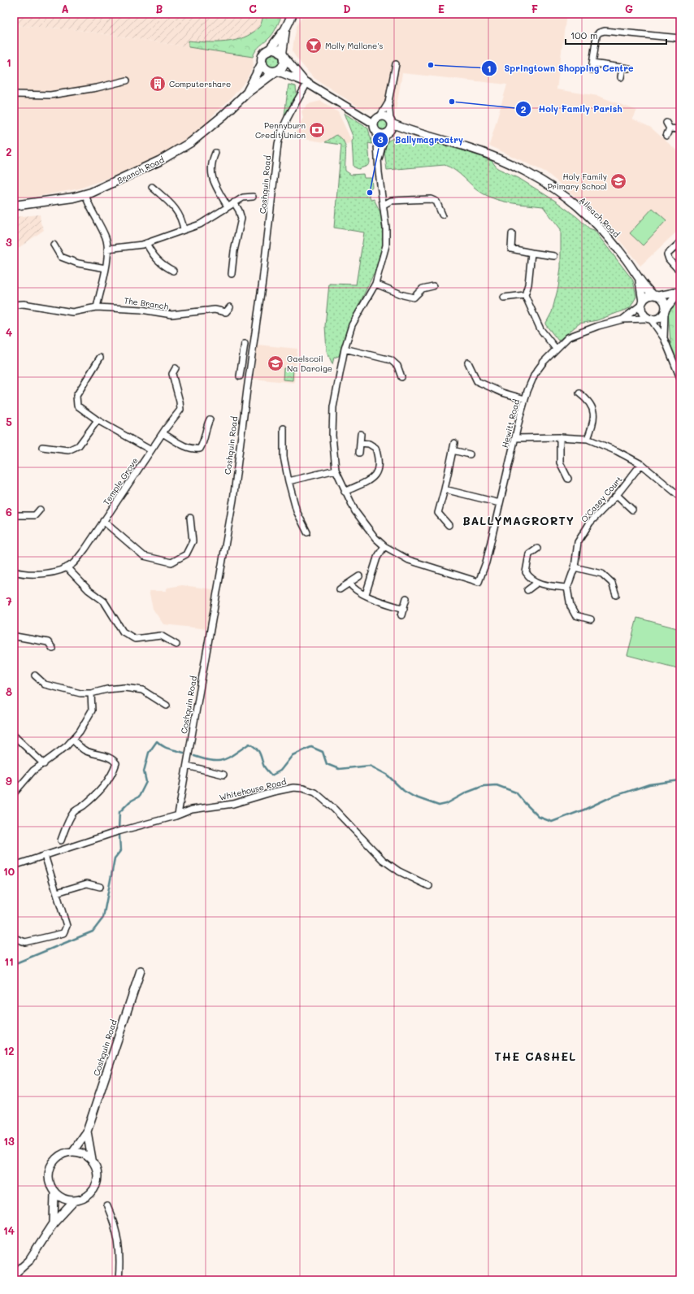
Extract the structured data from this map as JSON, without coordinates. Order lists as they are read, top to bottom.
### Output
{
  "streets": {
    "main road": ["Branch Road"],
    "street": [
      "Coshquin Road",
      "Aileach Road",
      "The Branch",
      "Hewitt Road",
      "Temple Grove",
      "O'Casey Court",
      "Whitehouse Road"
    ]
  },
  "crossings": [
    ["Coshquin Road", "Whitehouse Road"],
    ["Aileach Road", "Hewitt Road"]
  ],
  "districts": ["BALLYMAGRORTY", "THE CASHEL"],
  "places": {
    "bar": ["Molly Mallone's"],
    "other": ["Springtown Shopping Centre", "Holy Family Parish", "Ballymagroatry"],
    "building": ["Computershare"],
    "bank": ["Pennyburn Credit Union"],
    "school or university": ["Holy Family Primary School", "Gaelscoil Na Daroige"]
  },
  "scale_bar": "100 m",
  "grid": {
    "columns": [
      "A",
      "B",
      "C",
      "D",
      "E",
      "F",
      "G"
    ],
    "rows": [
      "1",
      "2",
      "3",
      "4",
      "5",
      "6",
      "7",
      "8",
      "9",
      "10",
      "11",
      "12",
      "13",
      "14"
    ]
  }
}
